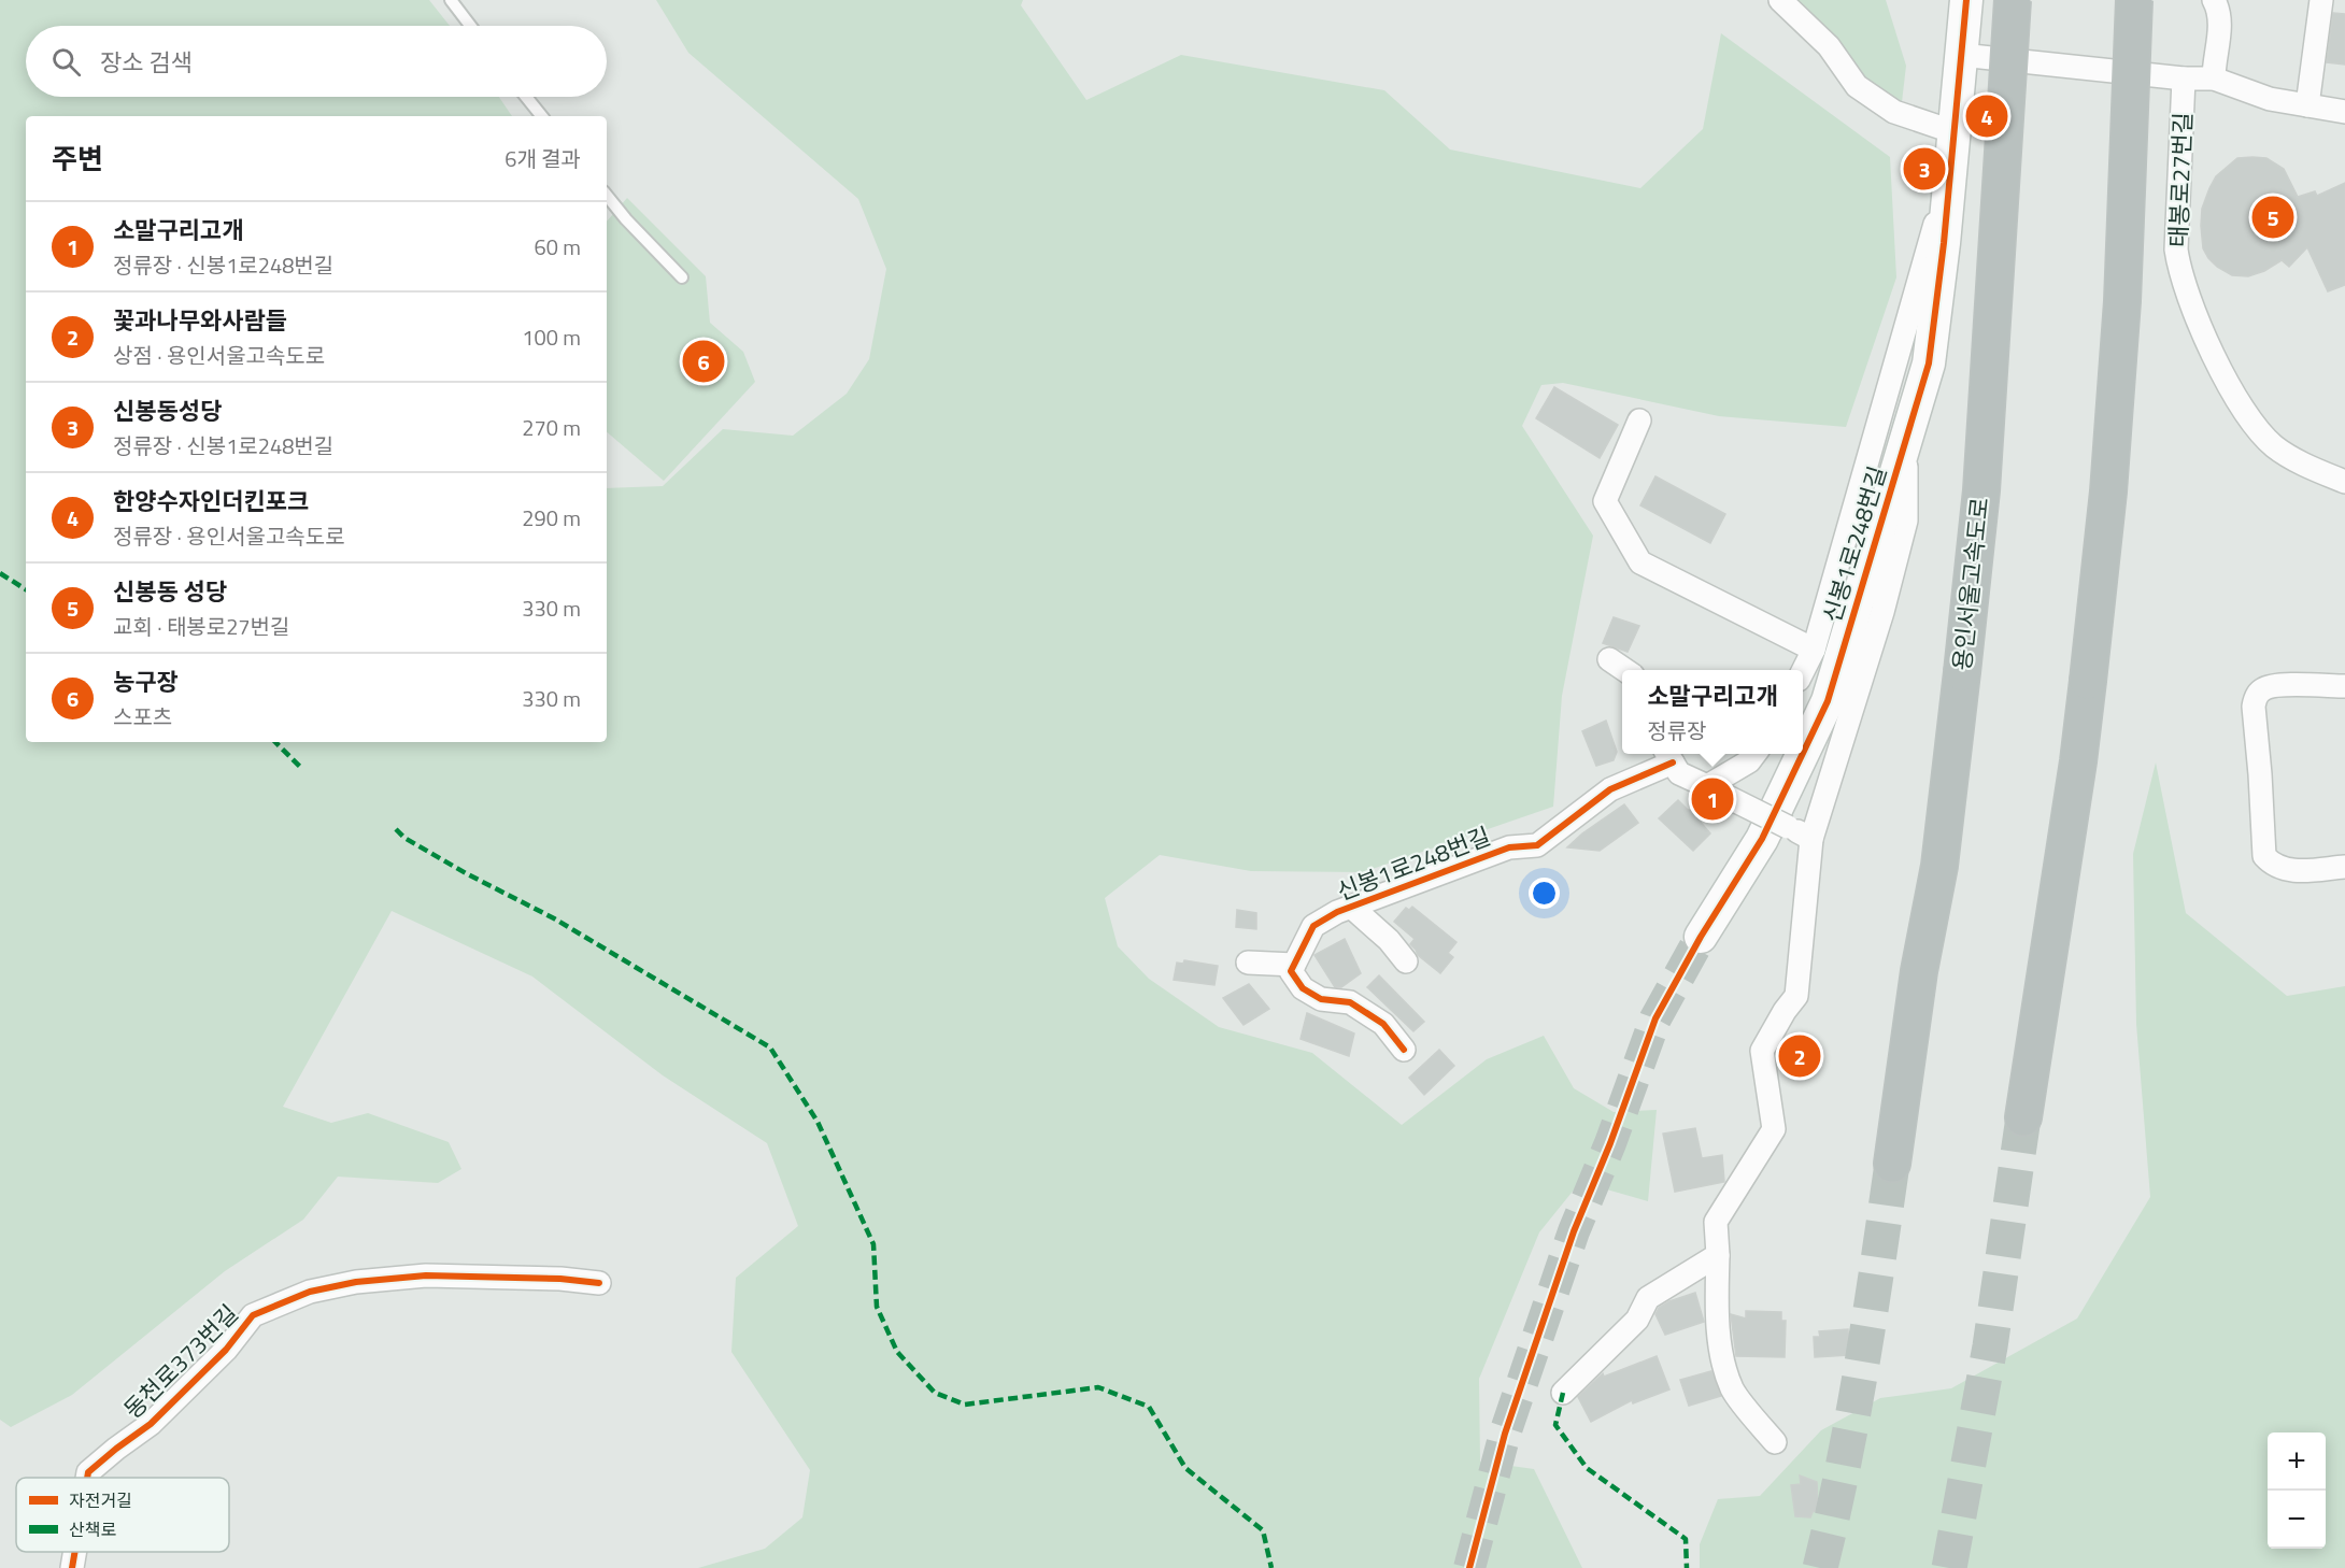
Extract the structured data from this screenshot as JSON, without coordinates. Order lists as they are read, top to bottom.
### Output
{
  "streets": {
    "highway": ["용인서울고속도로"],
    "street": ["태봉로27번길", "신봉1로248번길", "동천로373번길"]
  },
  "legend": ["자전거길", "산책로"],
  "page": {
    "search": "장소 검색",
    "pins": [
      "4",
      "3",
      "5",
      "6",
      "1",
      "2"
    ],
    "heading": ["주변", "6개 결과"],
    "list": [
      {
        "mark": "1",
        "name": "소말구리고개",
        "note": "정류장 · 신봉1로248번길",
        "value": "60 m"
      },
      {
        "mark": "2",
        "name": "꽃과나무와사람들",
        "note": "상점 · 용인서울고속도로",
        "value": "100 m"
      },
      {
        "mark": "3",
        "name": "신봉동성당",
        "note": "정류장 · 신봉1로248번길",
        "value": "270 m"
      },
      {
        "mark": "4",
        "name": "한양수자인더킨포크",
        "note": "정류장 · 용인서울고속도로",
        "value": "290 m"
      },
      {
        "mark": "5",
        "name": "신봉동 성당",
        "note": "교회 · 태봉로27번길",
        "value": "330 m"
      },
      {
        "mark": "6",
        "name": "농구장",
        "note": "스포츠",
        "value": "330 m"
      }
    ],
    "popup": ["소말구리고개", "정류장"],
    "map_buttons": ["+", "−"]
  }
}
